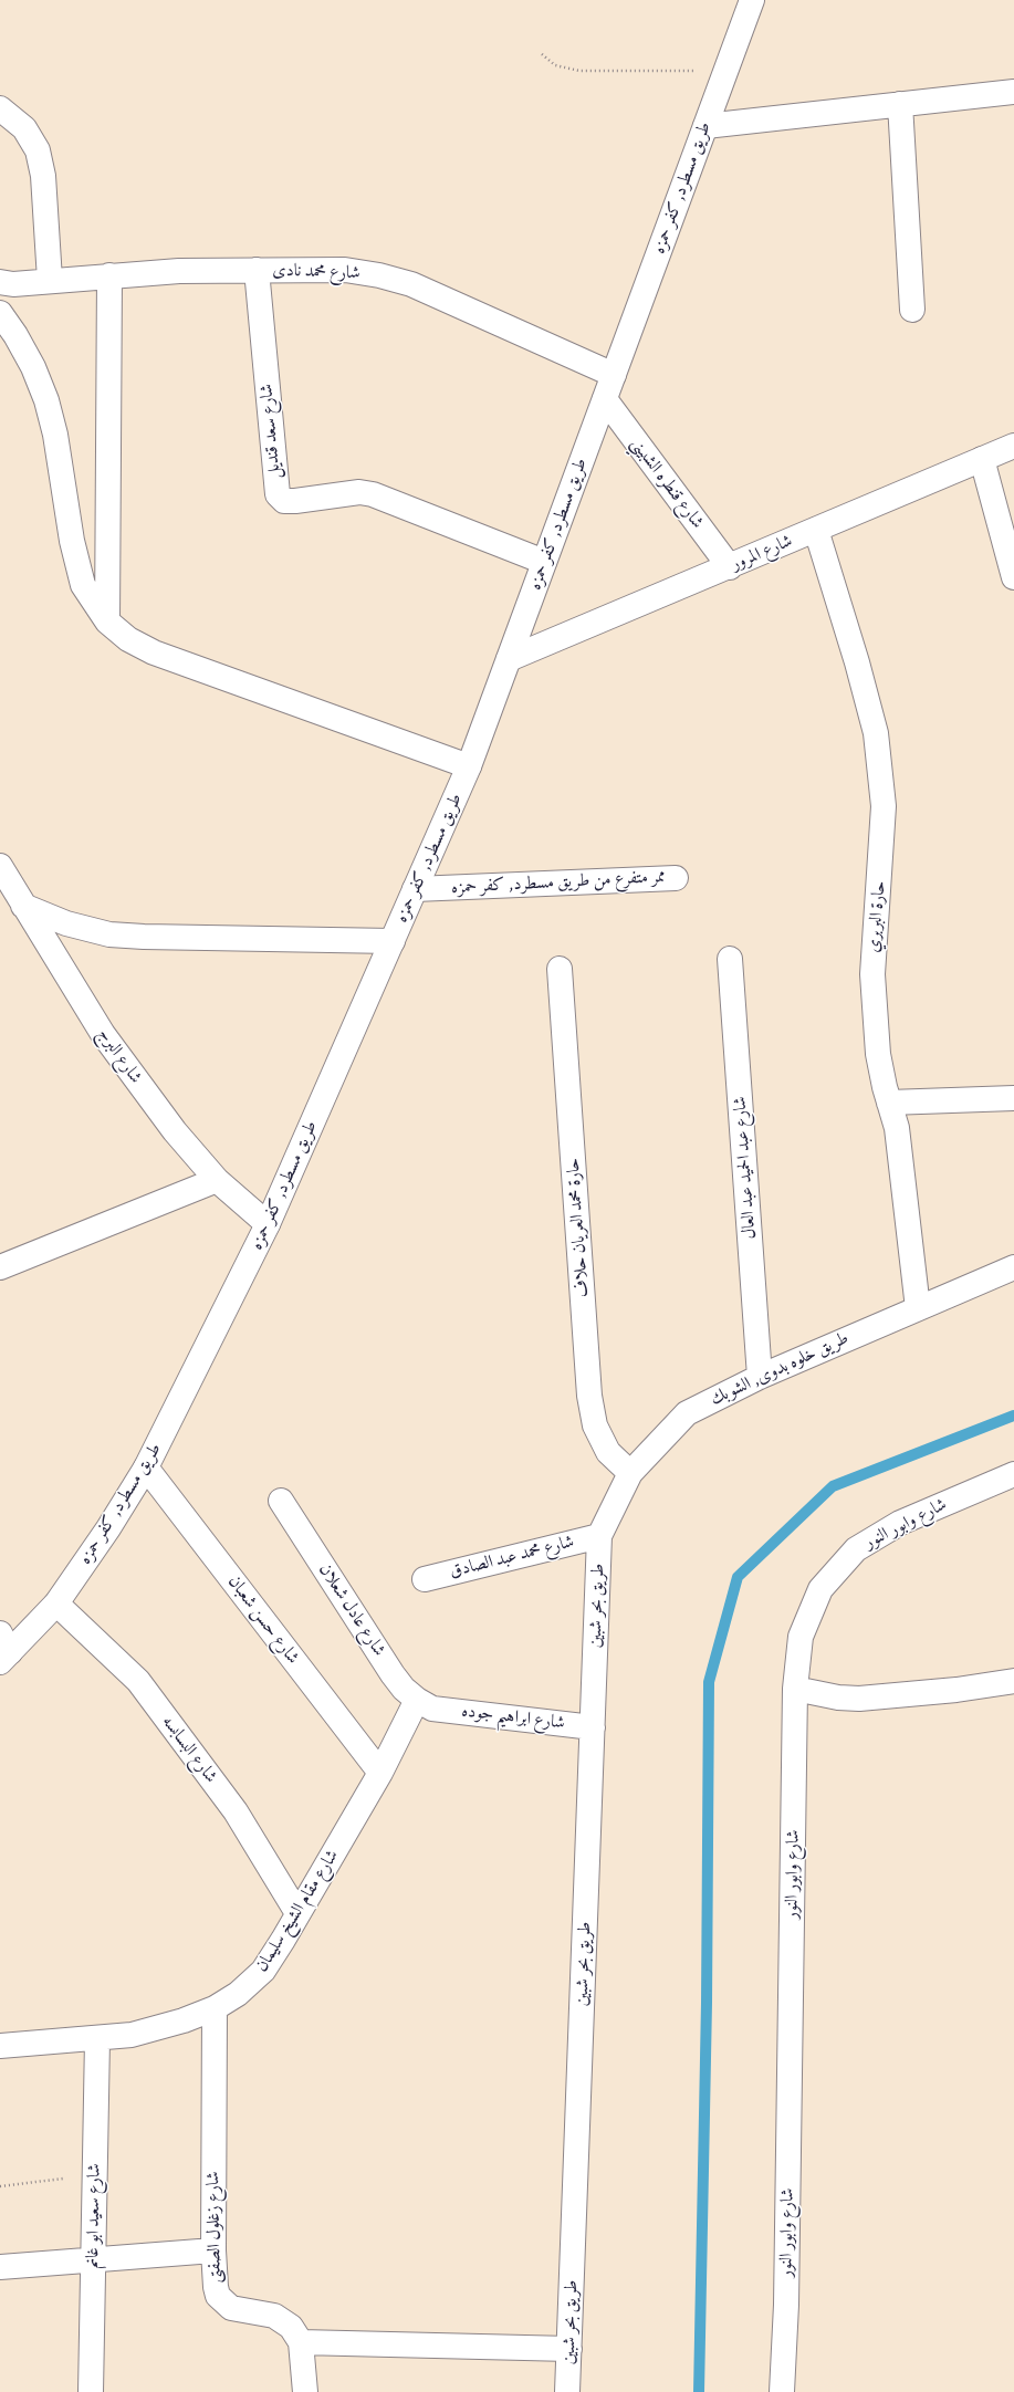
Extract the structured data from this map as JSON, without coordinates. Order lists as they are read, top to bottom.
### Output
{
  "streets": {
    "street": [
      "طريق مسطرد, كفر حمزه",
      "شارع محمد نادى",
      "شارع سعد قنديل",
      "شارع قنطره الشبيني",
      "شارع المرور",
      "ممر متفرع من طريق مسطرد, كفر حمزه",
      "حارة البربري",
      "شارع البرج",
      "شارع عبد الحميد عبد العال",
      "حارة محمد العريان حلاف",
      "طريق خلوه بدوى, الشوبك",
      "شارع وابور النور",
      "شارع محمد عبد الصادق",
      "طريق بحر شبين",
      "شارع عادل شعلان",
      "شارع حسن شعبان",
      "شارع ابراهيم جوده",
      "شارع البسابسه",
      "شارع مقام الشيخ سليمان",
      "شارع سعيد ابو غانم",
      "شارع زغلول الصفتى"
    ]
  },
  "crossings": [
    ["طريق مسطرد, كفر حمزه", "شارع محمد نادى"],
    ["طريق مسطرد, كفر حمزه", "شارع سعد قنديل"],
    ["طريق مسطرد, كفر حمزه", "شارع قنطره الشبيني"],
    ["طريق مسطرد, كفر حمزه", "شارع المرور"],
    ["طريق مسطرد, كفر حمزه", "ممر متفرع من طريق مسطرد, كفر حمزه"],
    ["طريق مسطرد, كفر حمزه", "شارع البرج"],
    ["طريق مسطرد, كفر حمزه", "شارع حسن شعبان"],
    ["طريق مسطرد, كفر حمزه", "شارع البسابسه"],
    ["شارع محمد نادى", "شارع سعد قنديل"],
    ["شارع قنطره الشبيني", "شارع المرور"],
    ["شارع المرور", "حارة البربري"],
    ["حارة البربري", "طريق خلوه بدوى, الشوبك"],
    ["شارع عبد الحميد عبد العال", "طريق خلوه بدوى, الشوبك"],
    ["حارة محمد العريان حلاف", "طريق خلوه بدوى, الشوبك"],
    ["طريق خلوه بدوى, الشوبك", "شارع محمد عبد الصادق"],
    ["طريق خلوه بدوى, الشوبك", "طريق بحر شبين"],
    ["شارع محمد عبد الصادق", "طريق بحر شبين"],
    ["طريق بحر شبين", "شارع ابراهيم جوده"],
    ["شارع عادل شعلان", "شارع ابراهيم جوده"],
    ["شارع عادل شعلان", "شارع مقام الشيخ سليمان"],
    ["شارع حسن شعبان", "شارع مقام الشيخ سليمان"],
    ["شارع ابراهيم جوده", "شارع مقام الشيخ سليمان"],
    ["شارع البسابسه", "شارع مقام الشيخ سليمان"],
    ["شارع مقام الشيخ سليمان", "شارع سعيد ابو غانم"],
    ["شارع مقام الشيخ سليمان", "شارع زغلول الصفتى"]
  ]
}
